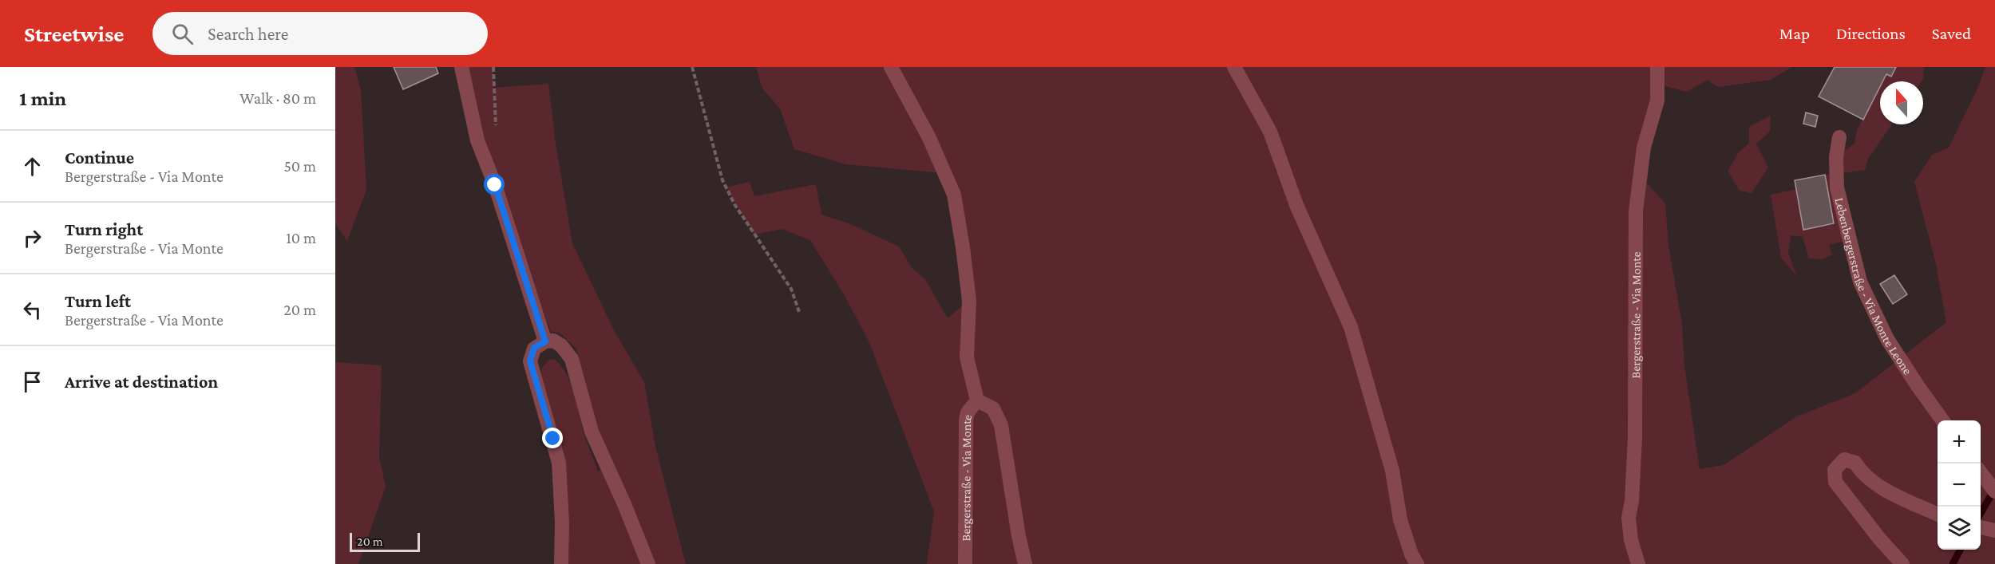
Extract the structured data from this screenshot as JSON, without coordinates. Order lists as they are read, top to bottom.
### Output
{
  "streets": {
    "street": ["Lebenbergerstraße - Via Monte Leone", "Bergerstraße - Via Monte"]
  },
  "scale_bar": "20 m",
  "north": "top",
  "page": {
    "header": "Streetwise",
    "search": "Search here",
    "nav": ["Map", "Directions", "Saved"],
    "heading": ["1 min", "Walk · 80 m"],
    "list": [
      ["Continue", "Bergerstraße - Via Monte", "50 m"],
      ["Turn right", "Bergerstraße - Via Monte", "10 m"],
      ["Turn left", "Bergerstraße - Via Monte", "20 m"],
      "Arrive at destination"
    ],
    "map_buttons": ["+", "−"],
    "scale": "20 m"
  }
}
